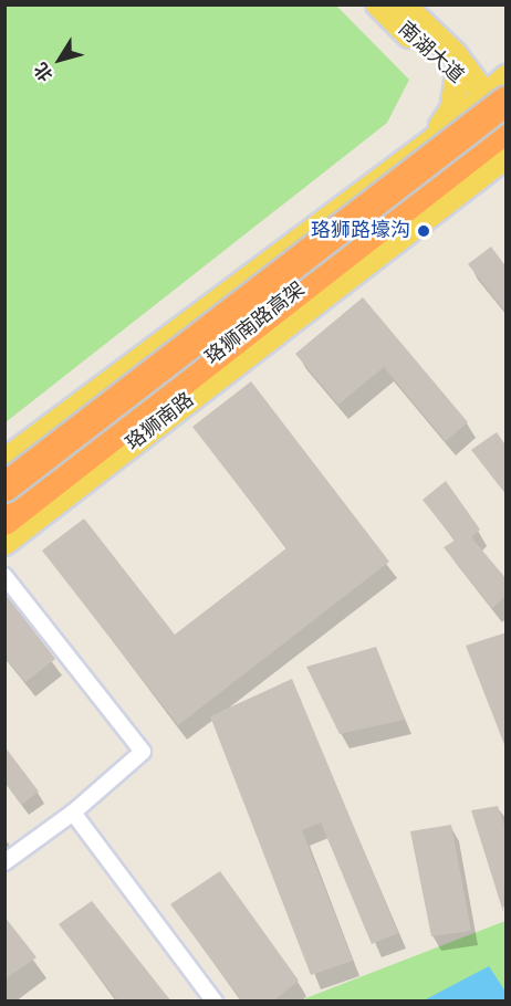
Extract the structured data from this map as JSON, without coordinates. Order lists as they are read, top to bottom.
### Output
{
  "streets": {
    "highway": ["珞狮南路高架"],
    "main road": ["南湖大道", "珞狮南路"]
  },
  "crossings": [
    ["南湖大道", "珞狮南路高架"]
  ],
  "places": ["珞狮路壕沟"],
  "north": "bottom left"
}
